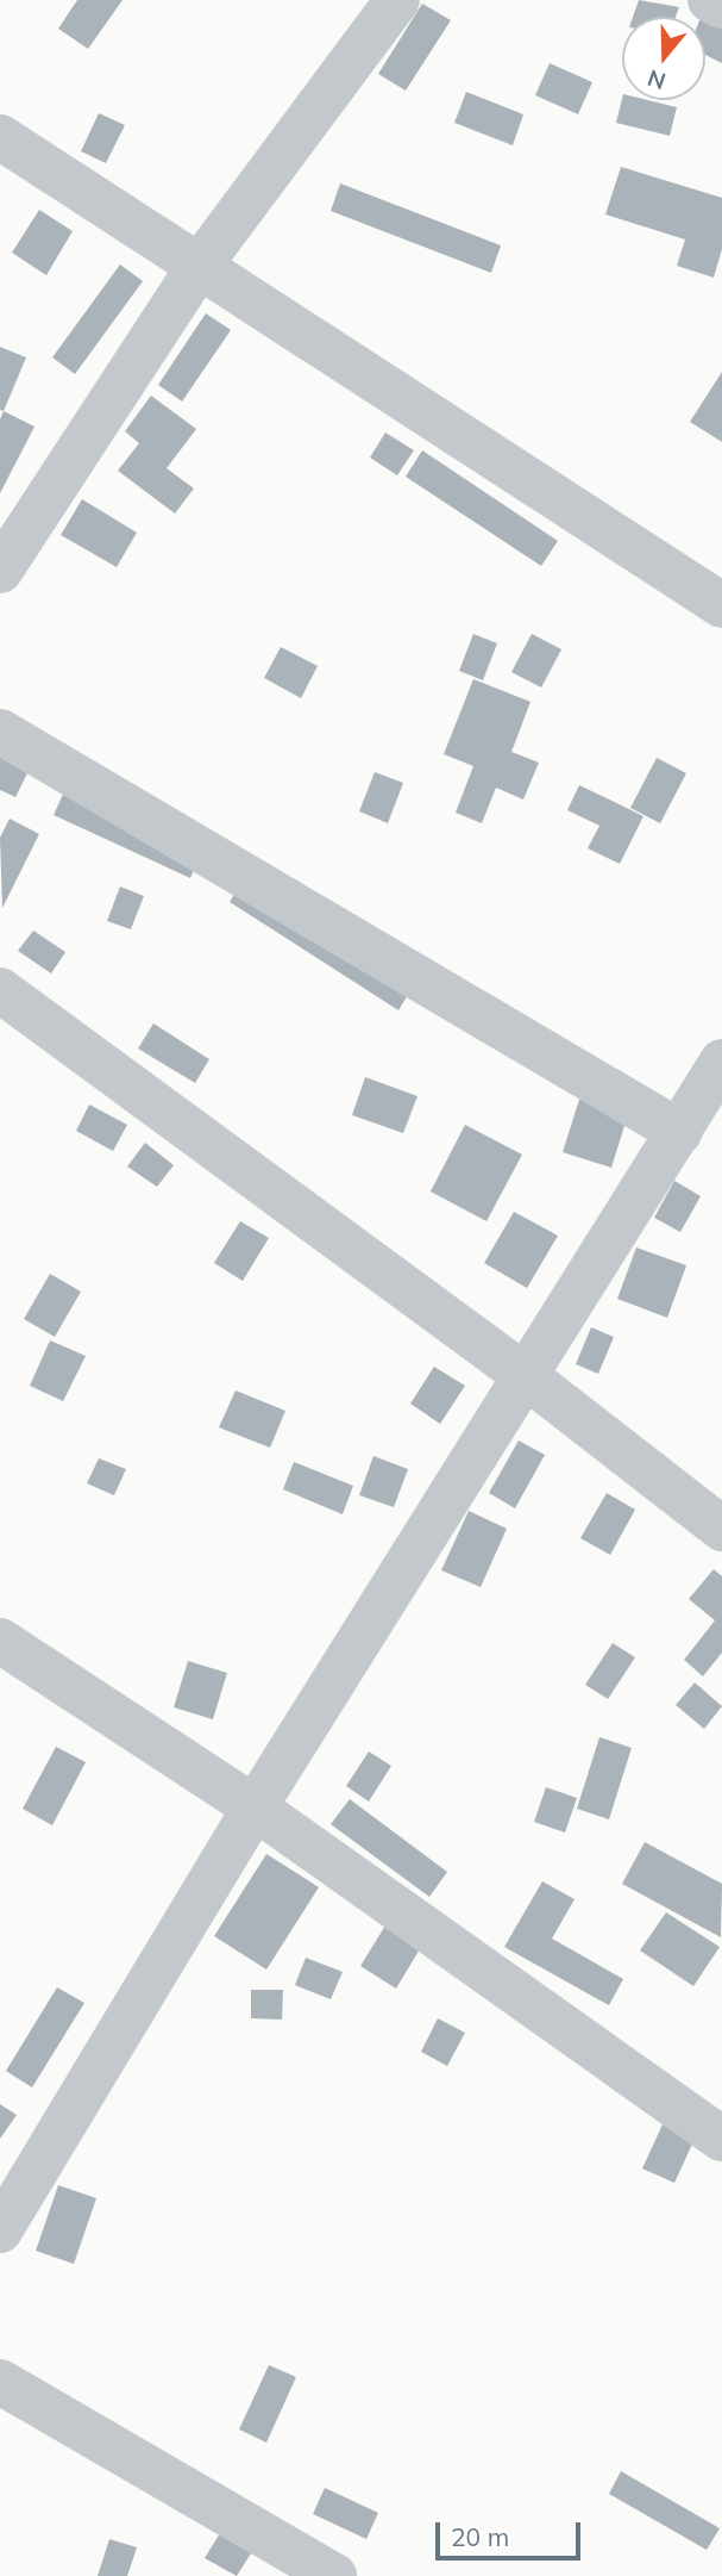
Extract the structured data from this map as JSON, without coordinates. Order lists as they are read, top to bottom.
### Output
{
  "scale_bar": "20 m",
  "north": "bottom"
}
